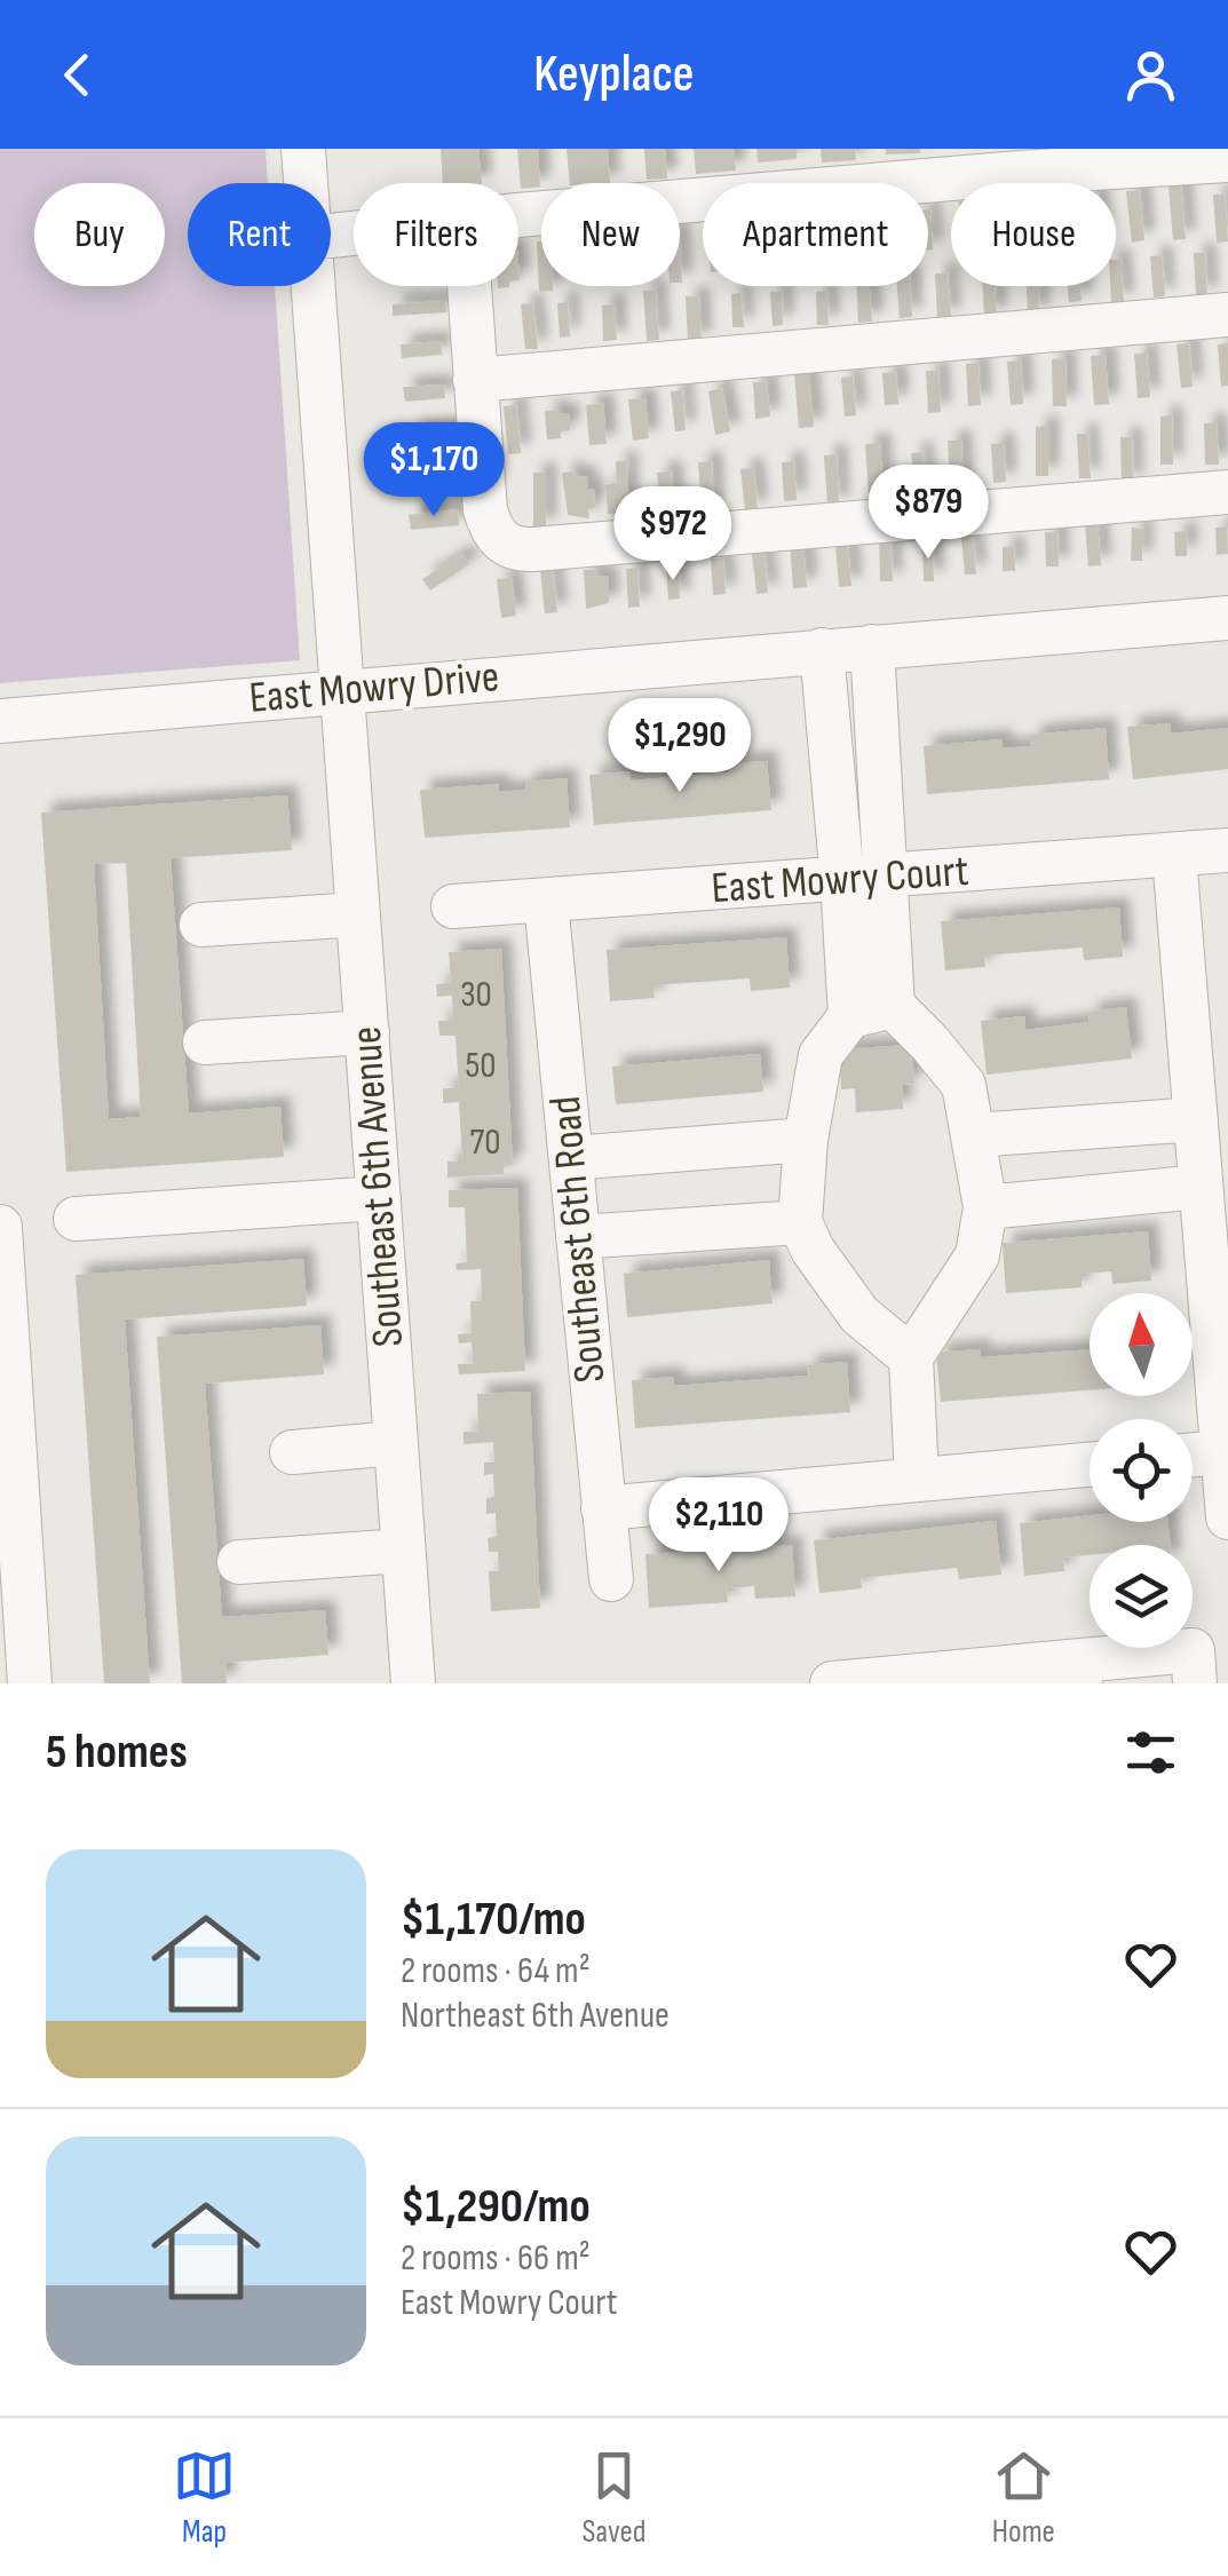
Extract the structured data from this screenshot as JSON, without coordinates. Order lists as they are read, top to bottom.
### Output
{
  "streets": {
    "street": [
      "East Mowry Drive",
      "East Mowry Court",
      "Southeast 6th Avenue",
      "Southeast 6th Road"
    ]
  },
  "crossings": [
    ["East Mowry Drive", "Southeast 6th Avenue"],
    ["East Mowry Court", "Southeast 6th Road"]
  ],
  "house_numbers": ["30", "50", "70"],
  "north": "top",
  "page": {
    "header": "Keyplace",
    "chip": [
      "Buy",
      "Rent",
      "Filters",
      "New",
      "Apartment",
      "House"
    ],
    "price": [
      "$1,170",
      "$879",
      "$972",
      "$1,290",
      "$2,110"
    ],
    "heading": "5 homes",
    "list": [
      {
        "name": "$1,170/mo",
        "note": "2 rooms · 64 m² · Northeast 6th Avenue"
      },
      {
        "name": "$1,290/mo",
        "note": "2 rooms · 66 m² · East Mowry Court"
      }
    ],
    "tabs": ["Map", "Saved", "Home"]
  }
}
